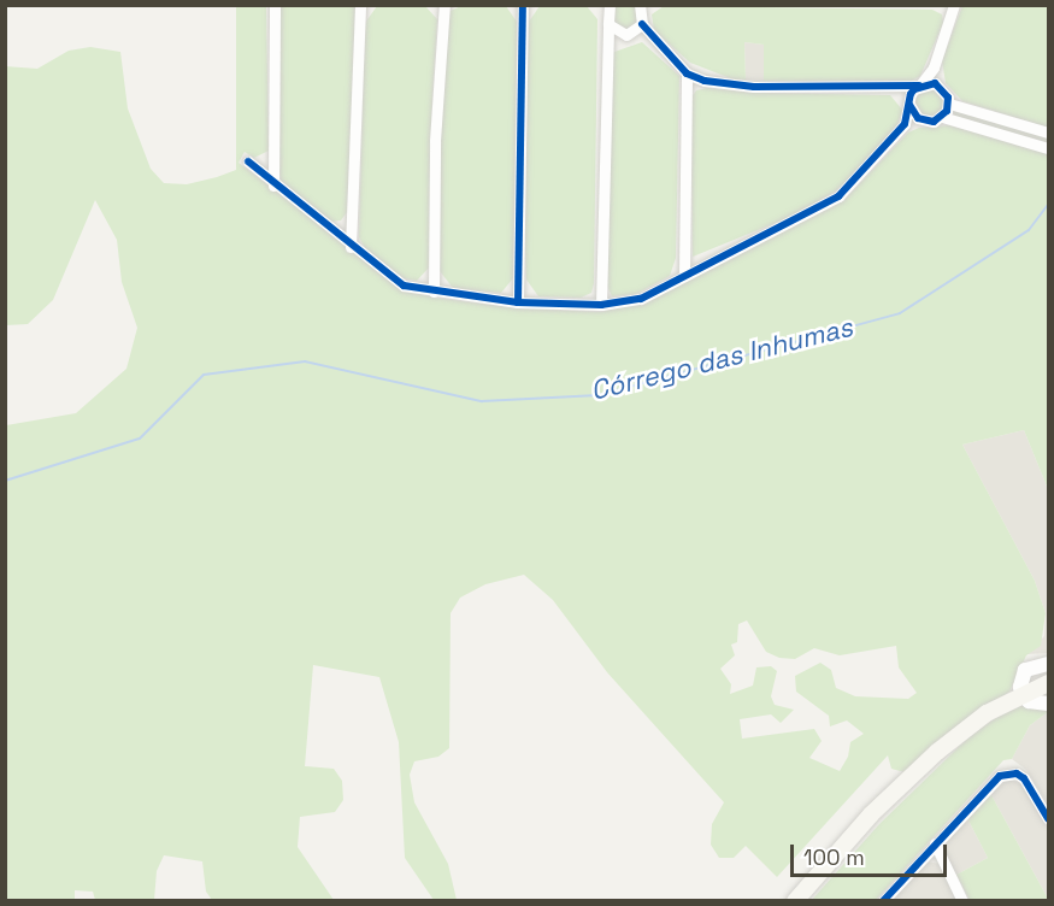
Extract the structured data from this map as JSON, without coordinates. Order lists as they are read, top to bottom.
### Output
{
  "water": ["Córrego das Inhumas"],
  "scale_bar": "100 m"
}
